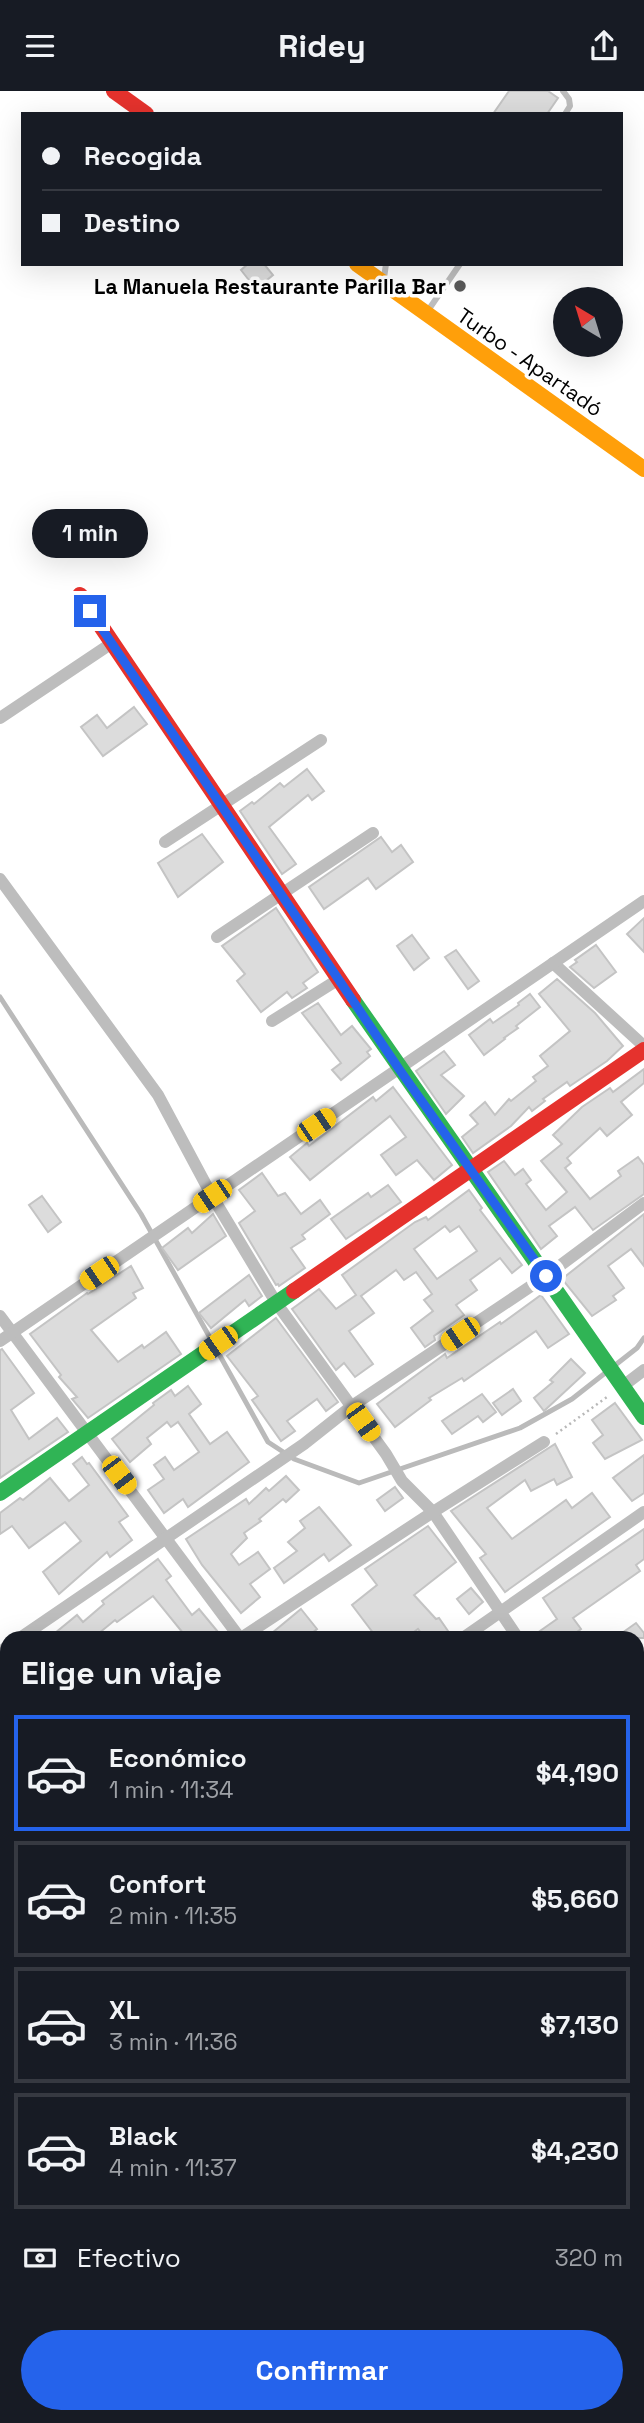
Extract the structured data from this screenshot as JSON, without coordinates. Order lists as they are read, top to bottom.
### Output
{
  "streets": {
    "street": ["Turbo - Apartadó"]
  },
  "places": ["La Manuela Restaurante Parilla Bar"],
  "north": "top left",
  "page": {
    "header": "Ridey",
    "banner": ["Recogida", "Destino"],
    "bubble": "1 min",
    "heading": "Elige un viaje",
    "list": [
      {
        "name": "Económico",
        "note": "1 min · 11:34",
        "value": "$4,190"
      },
      {
        "name": "Confort",
        "note": "2 min · 11:35",
        "value": "$5,660"
      },
      {
        "name": "XL",
        "note": "3 min · 11:36",
        "value": "$7,130"
      },
      {
        "name": "Black",
        "note": "4 min · 11:37",
        "value": "$4,230"
      }
    ],
    "pay": ["Efectivo", "320 m"],
    "buttons": "Confirmar"
  }
}
